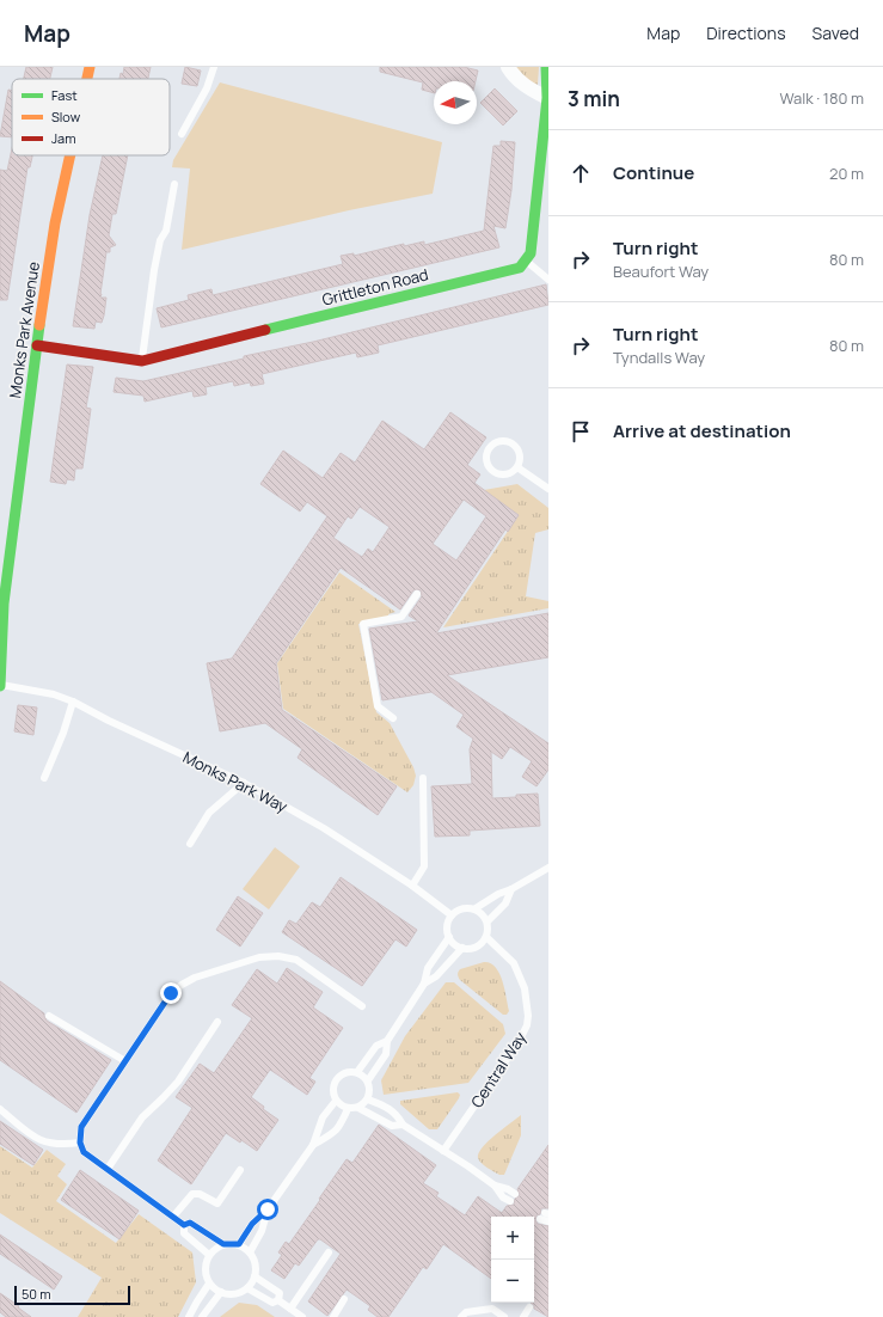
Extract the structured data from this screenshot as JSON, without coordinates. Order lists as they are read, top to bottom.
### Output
{
  "streets": {
    "street": ["Grittleton Road", "Monks Park Avenue"],
    "lane": ["Monks Park Way", "Central Way"]
  },
  "crossings": [
    ["Grittleton Road", "Monks Park Avenue"],
    ["Monks Park Avenue", "Monks Park Way"],
    ["Monks Park Way", "Central Way"]
  ],
  "legend": ["Fast", "Slow", "Jam"],
  "scale_bar": "50 m",
  "north": "left",
  "page": {
    "header": "Map",
    "nav": ["Map", "Directions", "Saved"],
    "heading": ["3 min", "Walk · 180 m"],
    "list": [
      ["Continue", "20 m"],
      ["Turn right", "Beaufort Way", "80 m"],
      ["Turn right", "Tyndalls Way", "80 m"],
      "Arrive at destination"
    ],
    "map_buttons": ["+", "−"],
    "scale": "50 m"
  }
}
